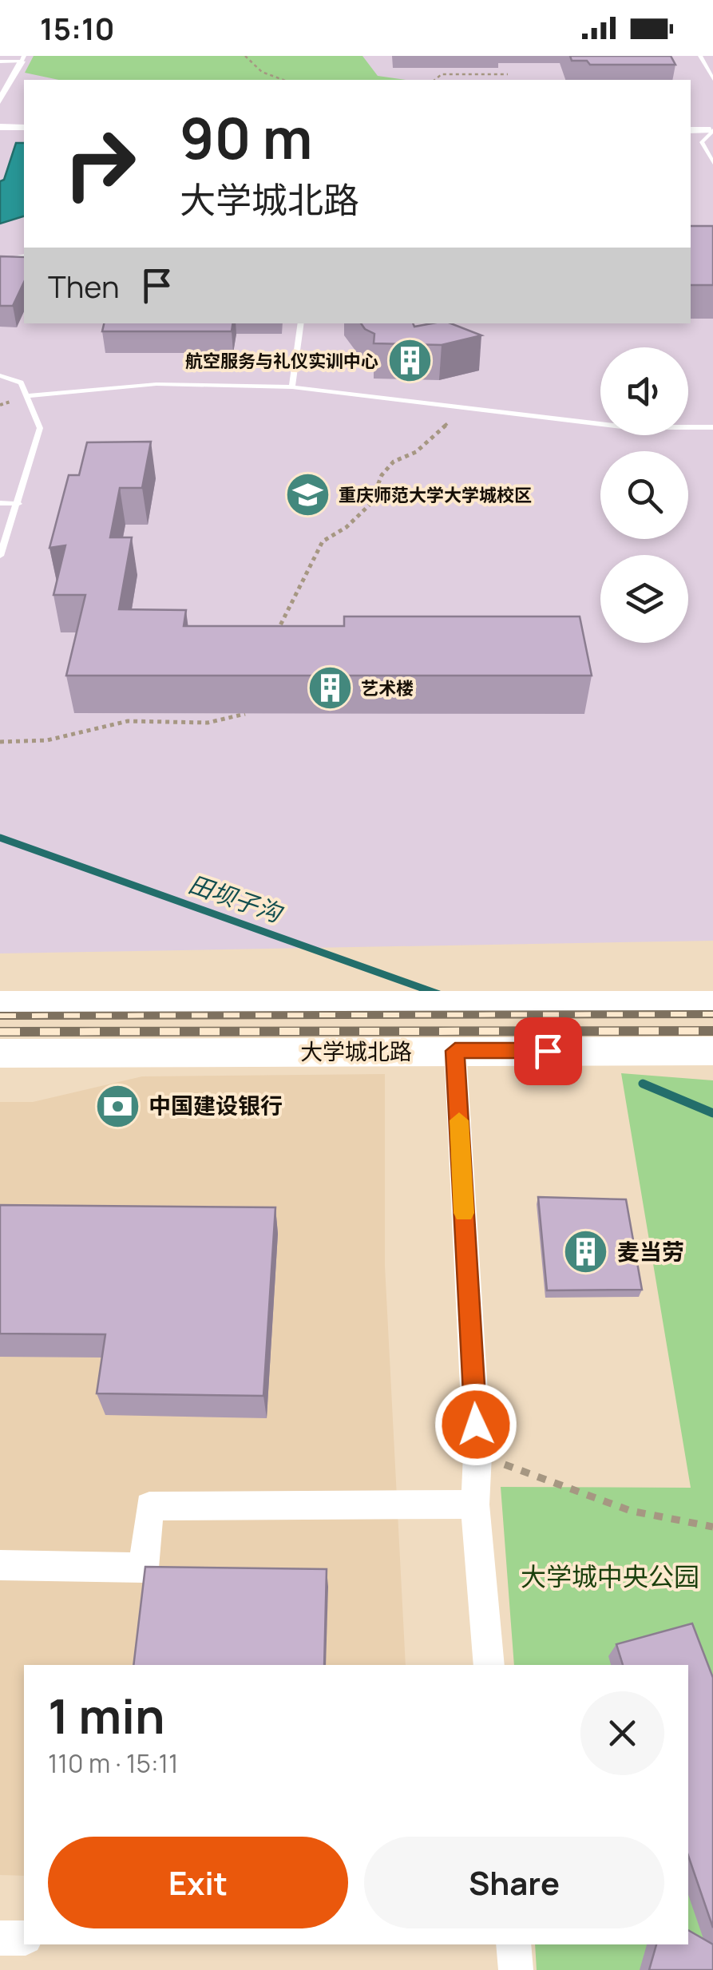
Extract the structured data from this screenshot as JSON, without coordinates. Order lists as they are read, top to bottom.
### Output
{
  "streets": {
    "main road": ["大学城北路"]
  },
  "water": ["田坝子沟"],
  "parks": ["大学城中央公园"],
  "places": {
    "building": ["航空服务与礼仪实训中心", "艺术楼", "麦当劳"],
    "school or university": ["重庆师范大学大学城校区"],
    "bank": ["中国建设银行"]
  },
  "page": {
    "status": "15:10",
    "turn": ["90 m", "大学城北路"],
    "then": "Then",
    "heading": ["1 min", "110 m · 15:11"],
    "buttons": ["Exit", "Share"]
  }
}
